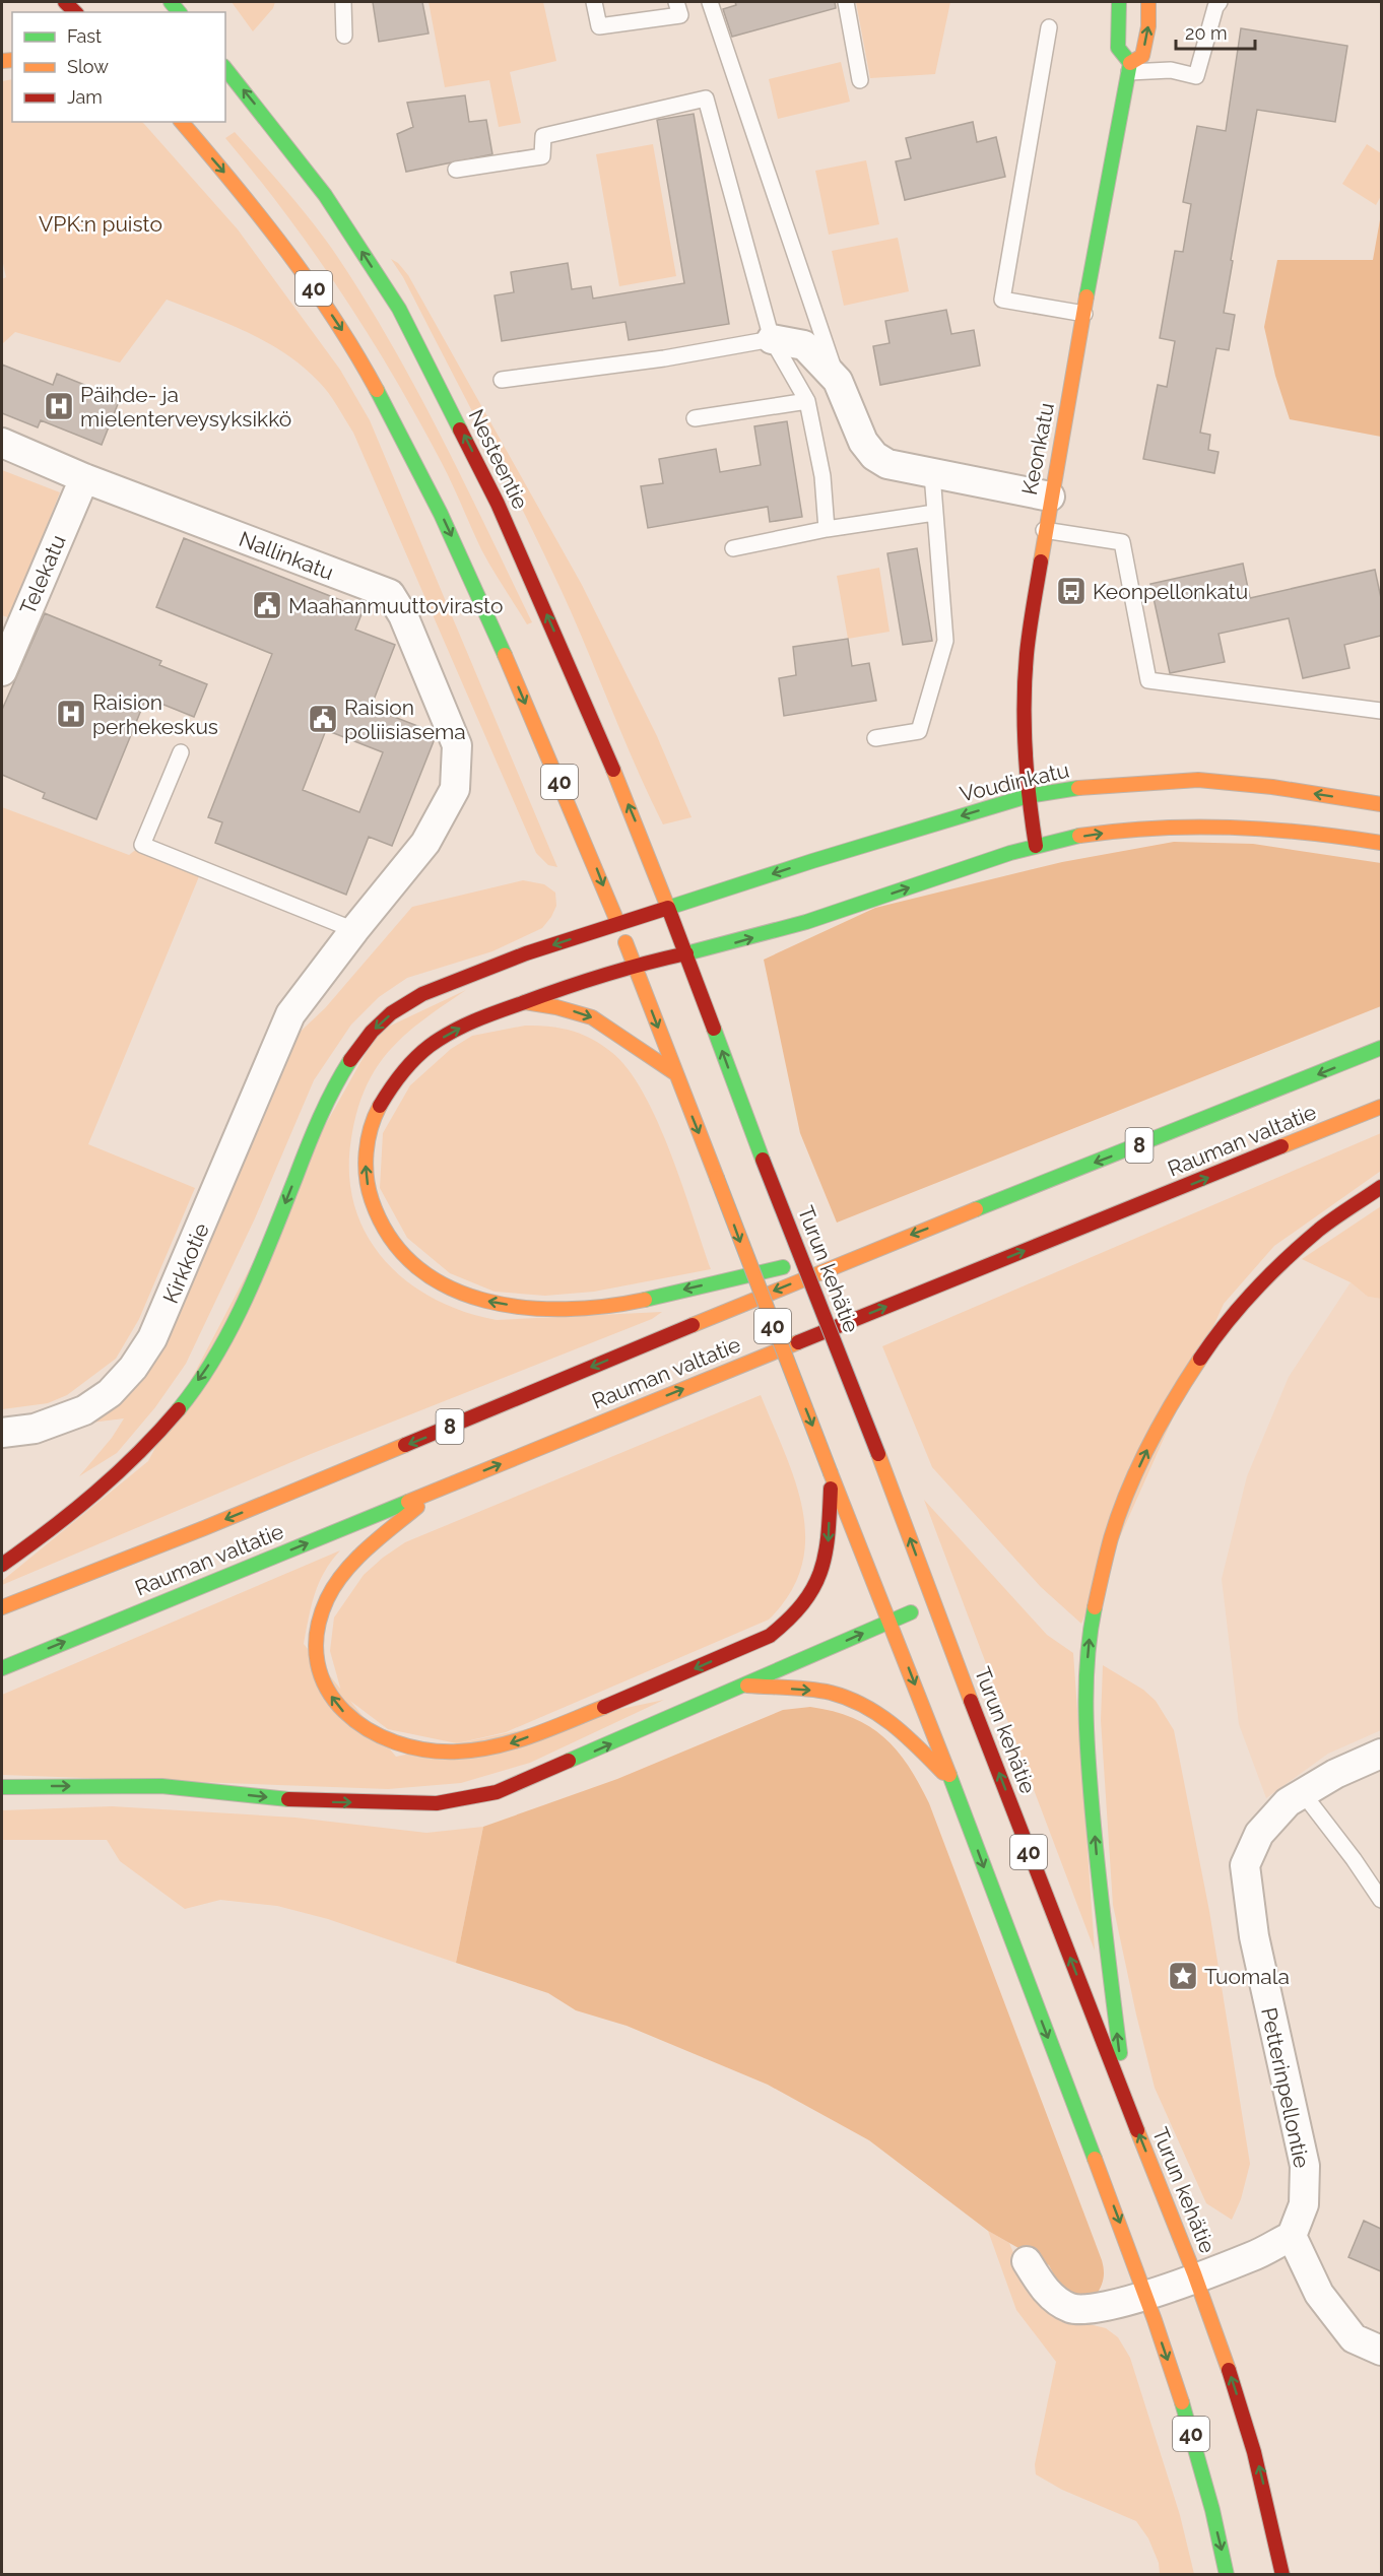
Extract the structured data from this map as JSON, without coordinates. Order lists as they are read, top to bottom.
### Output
{
  "streets": {
    "main road": [
      "40",
      "Keonkatu",
      "Nesteentie",
      "Voudinkatu",
      "Rauman valtatie",
      "8",
      "Turun kehätie"
    ],
    "street": [
      "Nallinkatu",
      "Telekatu",
      "Kirkkotie",
      "Petterinpellontie"
    ]
  },
  "crossings": [
    ["40", "Voudinkatu"],
    ["Keonkatu", "Voudinkatu"],
    ["Nesteentie", "Voudinkatu"],
    ["Nesteentie", "Turun kehätie"],
    ["Nallinkatu", "Telekatu"],
    ["Nallinkatu", "Kirkkotie"],
    ["Voudinkatu", "Turun kehätie"]
  ],
  "one_way": ["Voudinkatu"],
  "parks": ["VPK:n puisto"],
  "places": {
    "hospital": ["Päihde- ja mielenterveysyksikkö", "Raision perhekeskus"],
    "bus stop": ["Keonpellonkatu"],
    "public building": ["Maahanmuuttovirasto", "Raision poliisiasema"],
    "place": ["Tuomala"]
  },
  "legend": ["Fast", "Slow", "Jam"],
  "scale_bar": "20 m"
}
